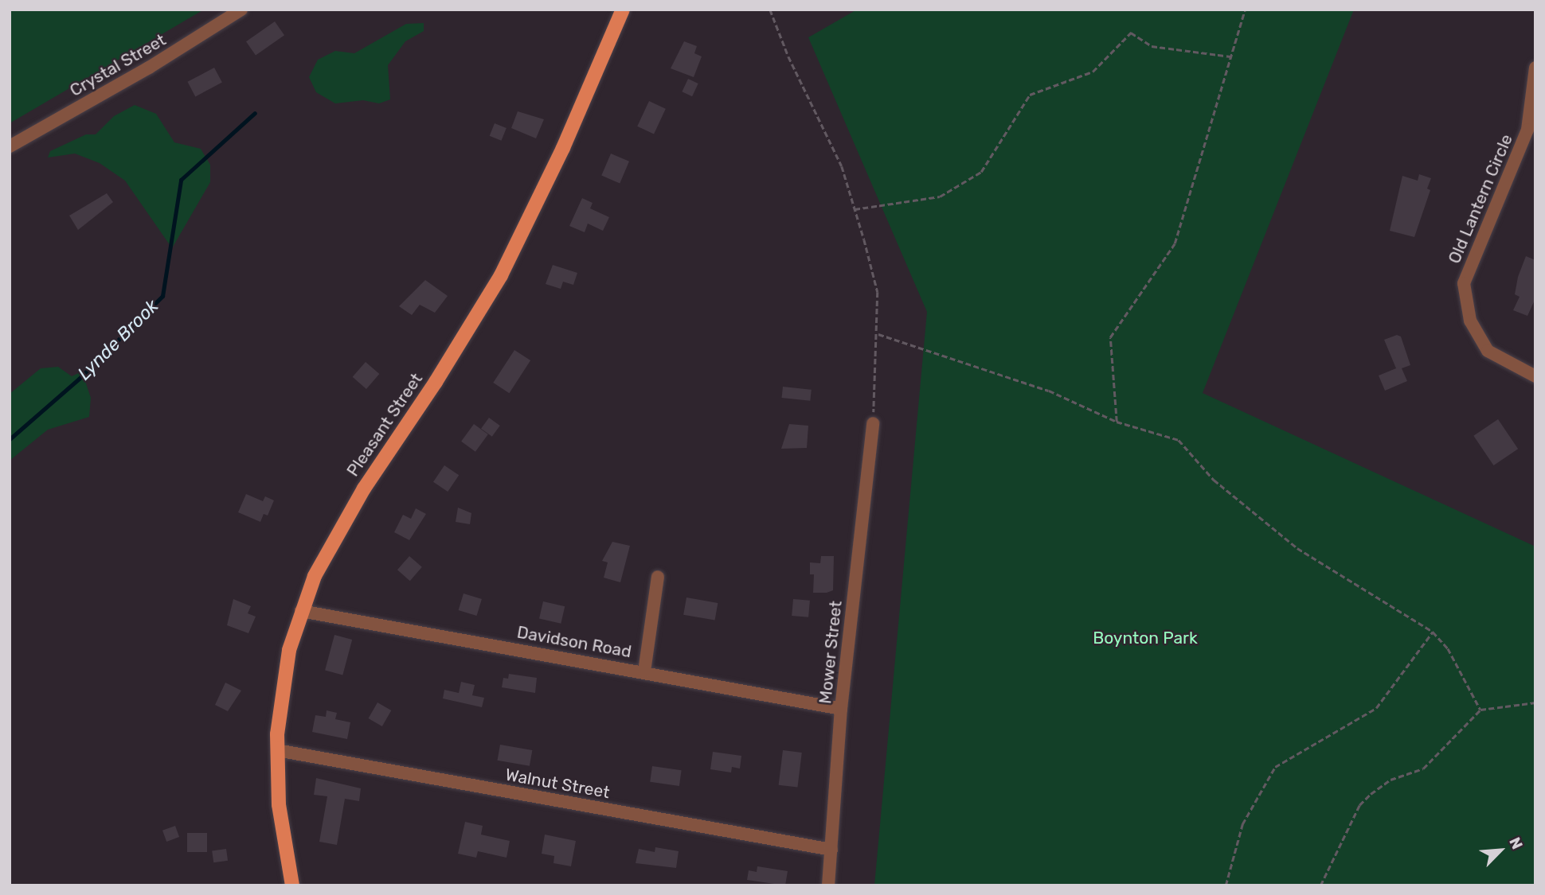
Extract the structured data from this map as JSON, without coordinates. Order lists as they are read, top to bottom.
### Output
{
  "streets": {
    "main road": ["Pleasant Street"],
    "street": [
      "Crystal Street",
      "Old Lantern Circle",
      "Davidson Road",
      "Mower Street",
      "Walnut Street"
    ]
  },
  "crossings": [
    ["Pleasant Street", "Davidson Road"],
    ["Pleasant Street", "Walnut Street"],
    ["Davidson Road", "Mower Street"],
    ["Mower Street", "Walnut Street"]
  ],
  "water": ["Lynde Brook"],
  "parks": ["Boynton Park"],
  "north": "top right"
}
